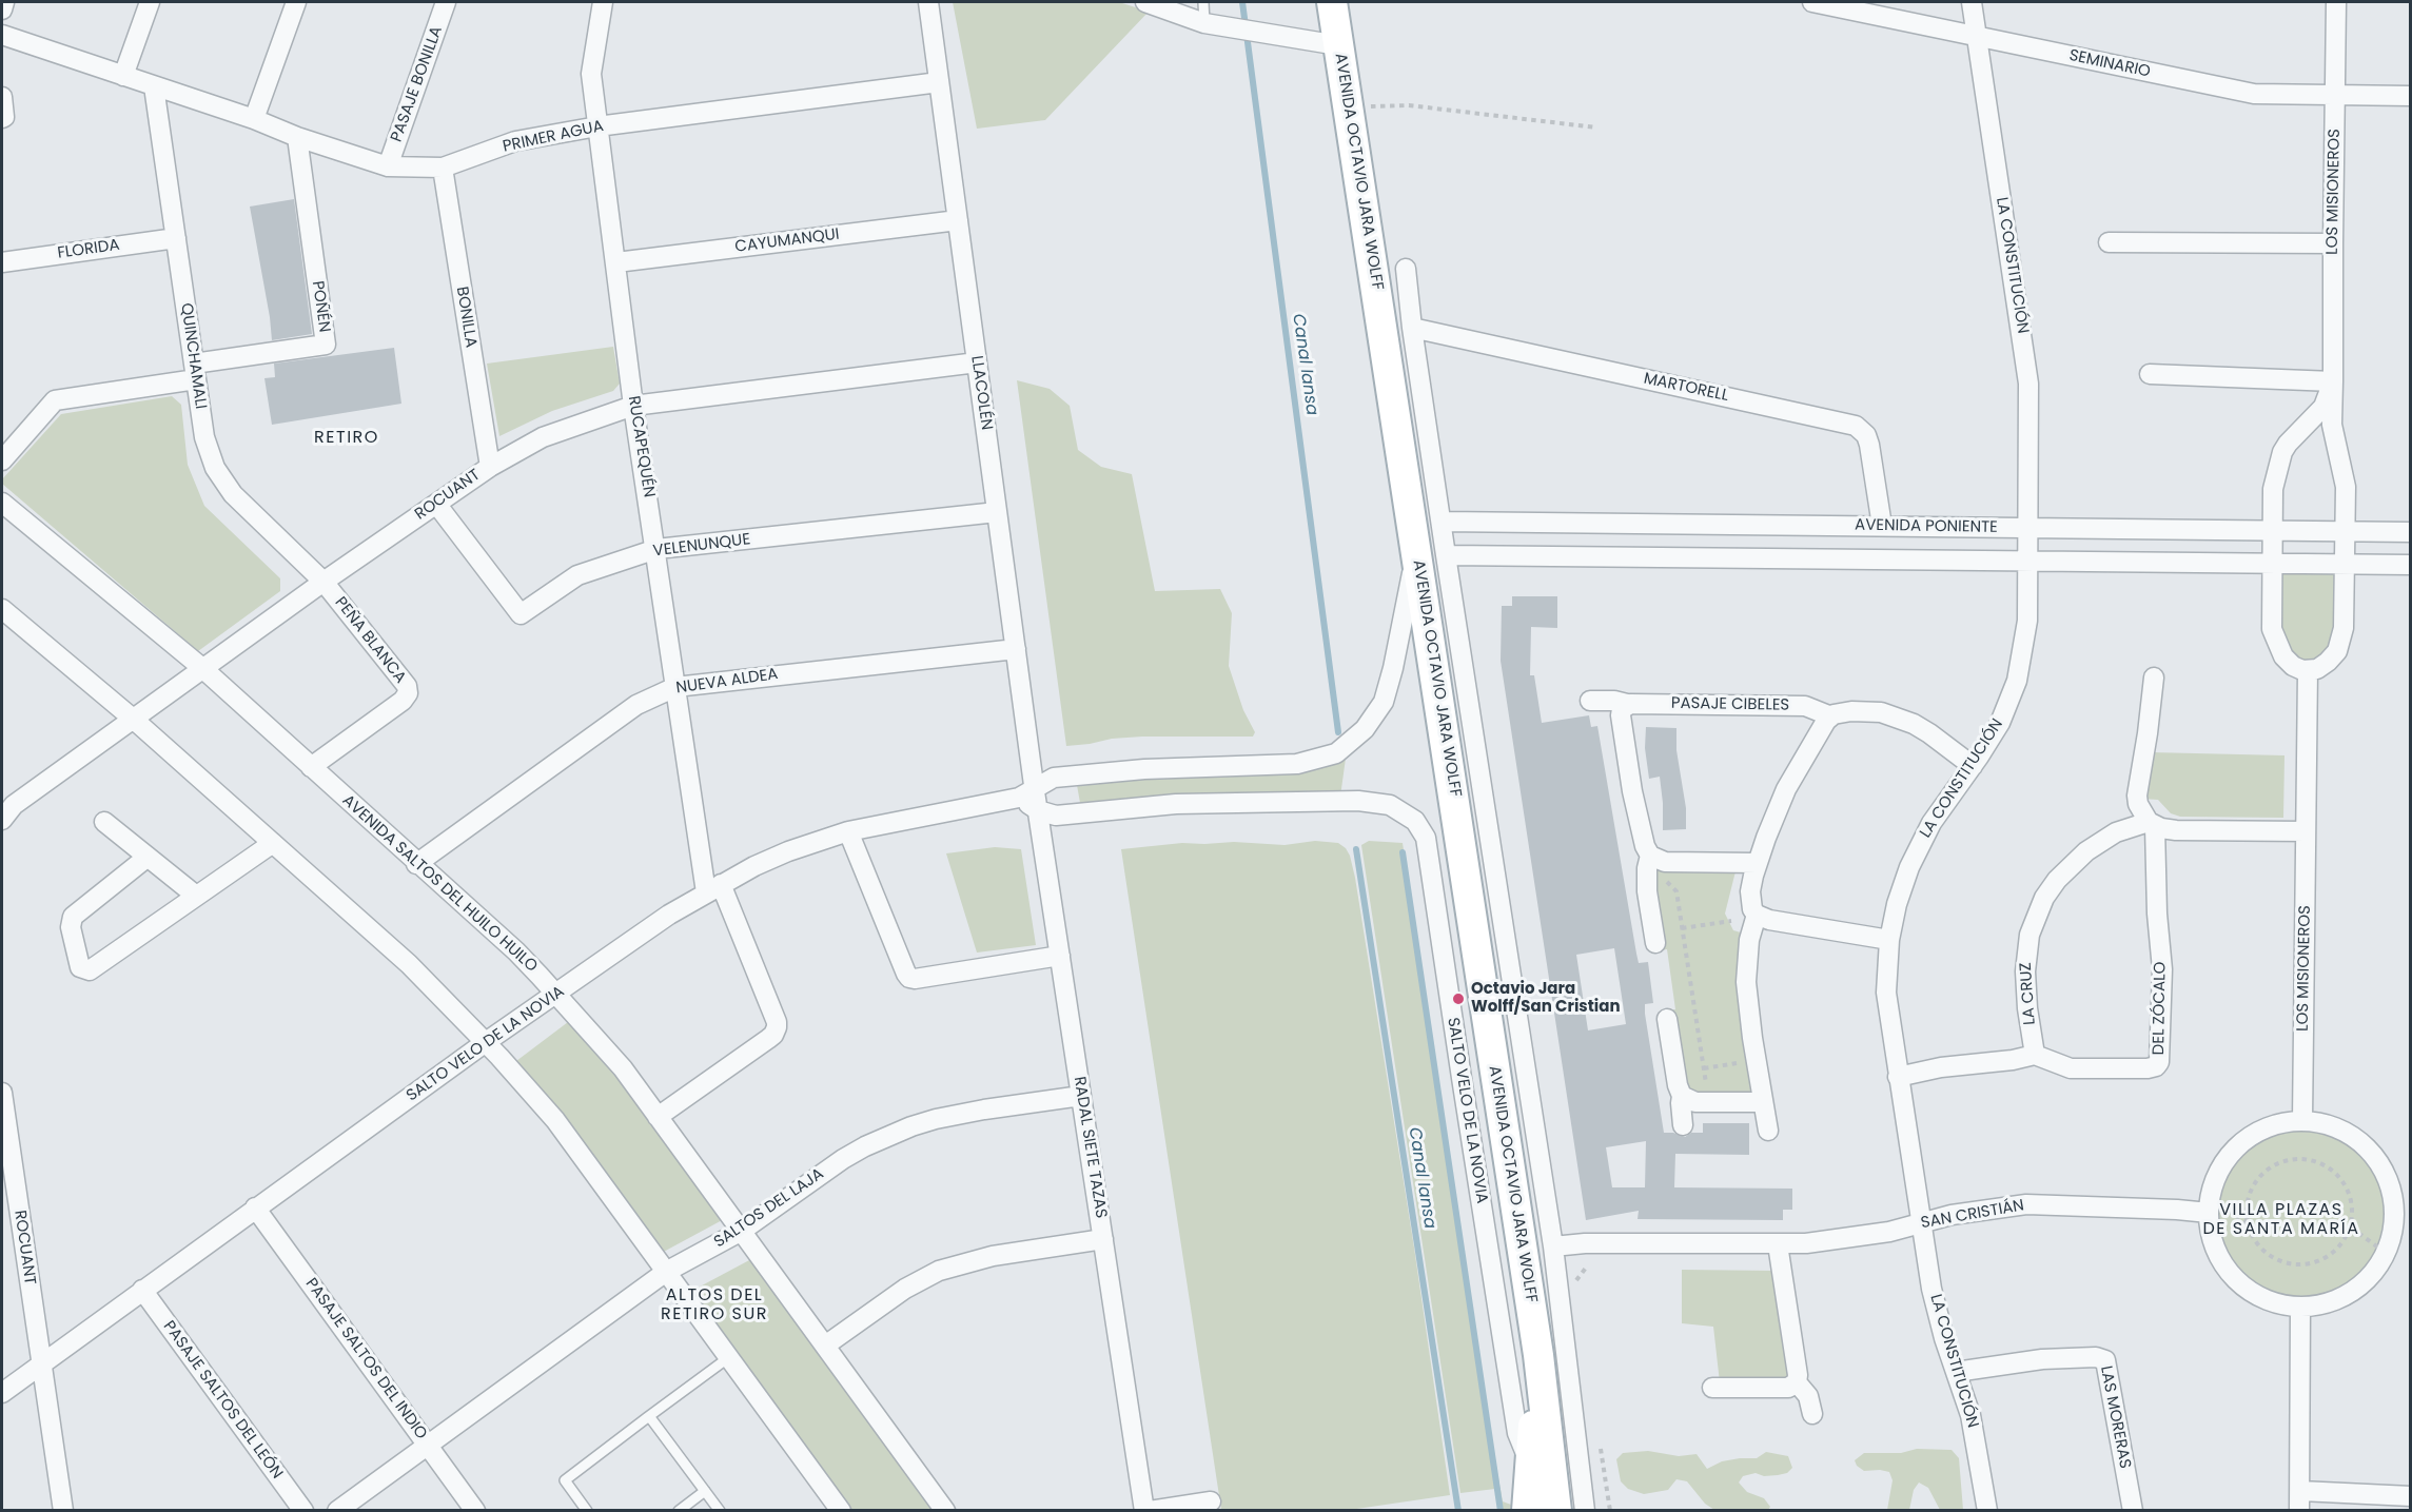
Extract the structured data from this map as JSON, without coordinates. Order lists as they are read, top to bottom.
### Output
{
  "streets": {
    "main road": ["AVENIDA OCTAVIO JARA WOLFF"],
    "street": [
      "SEMINARIO",
      "PASAJE BONILLA",
      "PRIMER AGUA",
      "LOS MISIONEROS",
      "CAYUMANQUI",
      "FLORIDA",
      "LA CONSTITUCIÓN",
      "POÑÉN",
      "BONILLA",
      "QUINCHAMALI",
      "MARTORELL",
      "LLACOLÉN",
      "RUCAPEQUÉN",
      "ROCUANT",
      "AVENIDA PONIENTE",
      "VELENUNQUE",
      "PEÑA BLANCA",
      "NUEVA ALDEA",
      "PASAJE CIBELES",
      "AVENIDA SALTOS DEL HUILO HUILO",
      "LA CRUZ",
      "DEL ZÓCALO",
      "SALTO VELO DE LA NOVIA",
      "RADAL SIETE TAZAS",
      "SALTOS DEL LAJA",
      "SAN CRISTIÁN",
      "PASAJE SALTOS DEL INDIO",
      "PASAJE SALTOS DEL LEÓN",
      "LAS MORERAS"
    ]
  },
  "crossings": [
    ["SEMINARIO", "LOS MISIONEROS"],
    ["SEMINARIO", "LA CONSTITUCIÓN"],
    ["PASAJE BONILLA", "PRIMER AGUA"],
    ["PRIMER AGUA", "POÑÉN"],
    ["PRIMER AGUA", "BONILLA"],
    ["PRIMER AGUA", "QUINCHAMALI"],
    ["PRIMER AGUA", "LLACOLÉN"],
    ["PRIMER AGUA", "RUCAPEQUÉN"],
    ["AVENIDA OCTAVIO JARA WOLFF", "MARTORELL"],
    ["AVENIDA OCTAVIO JARA WOLFF", "AVENIDA PONIENTE"],
    ["AVENIDA OCTAVIO JARA WOLFF", "SALTO VELO DE LA NOVIA"],
    ["AVENIDA OCTAVIO JARA WOLFF", "SAN CRISTIÁN"],
    ["LOS MISIONEROS", "AVENIDA PONIENTE"],
    ["LOS MISIONEROS", "LA CRUZ"],
    ["CAYUMANQUI", "LLACOLÉN"],
    ["CAYUMANQUI", "RUCAPEQUÉN"],
    ["FLORIDA", "QUINCHAMALI"],
    ["LA CONSTITUCIÓN", "AVENIDA PONIENTE"],
    ["LA CONSTITUCIÓN", "SAN CRISTIÁN"],
    ["LA CONSTITUCIÓN", "LAS MORERAS"],
    ["POÑÉN", "QUINCHAMALI"],
    ["BONILLA", "ROCUANT"],
    ["QUINCHAMALI", "ROCUANT"],
    ["QUINCHAMALI", "PEÑA BLANCA"],
    ["MARTORELL", "AVENIDA PONIENTE"],
    ["LLACOLÉN", "ROCUANT"],
    ["LLACOLÉN", "VELENUNQUE"],
    ["LLACOLÉN", "NUEVA ALDEA"],
    ["LLACOLÉN", "SALTO VELO DE LA NOVIA"],
    ["RUCAPEQUÉN", "ROCUANT"],
    ["RUCAPEQUÉN", "VELENUNQUE"],
    ["RUCAPEQUÉN", "NUEVA ALDEA"],
    ["RUCAPEQUÉN", "AVENIDA SALTOS DEL HUILO HUILO"],
    ["RUCAPEQUÉN", "SALTO VELO DE LA NOVIA"],
    ["ROCUANT", "VELENUNQUE"],
    ["ROCUANT", "PEÑA BLANCA"],
    ["ROCUANT", "AVENIDA SALTOS DEL HUILO HUILO"],
    ["ROCUANT", "SALTO VELO DE LA NOVIA"],
    ["PEÑA BLANCA", "AVENIDA SALTOS DEL HUILO HUILO"],
    ["NUEVA ALDEA", "AVENIDA SALTOS DEL HUILO HUILO"],
    ["AVENIDA SALTOS DEL HUILO HUILO", "SALTO VELO DE LA NOVIA"],
    ["AVENIDA SALTOS DEL HUILO HUILO", "SALTOS DEL LAJA"],
    ["LA CRUZ", "DEL ZÓCALO"],
    ["SALTO VELO DE LA NOVIA", "RADAL SIETE TAZAS"],
    ["SALTO VELO DE LA NOVIA", "PASAJE SALTOS DEL INDIO"],
    ["SALTO VELO DE LA NOVIA", "PASAJE SALTOS DEL LEÓN"],
    ["RADAL SIETE TAZAS", "SALTOS DEL LAJA"],
    ["SALTOS DEL LAJA", "PASAJE SALTOS DEL INDIO"]
  ],
  "districts": ["RETIRO", "VILLA PLAZAS DE SANTA MARÍA", "ALTOS DEL RETIRO SUR"],
  "water": ["Canal Iansa"],
  "places": ["Octavio Jara Wolff/San Cristian"]
}
